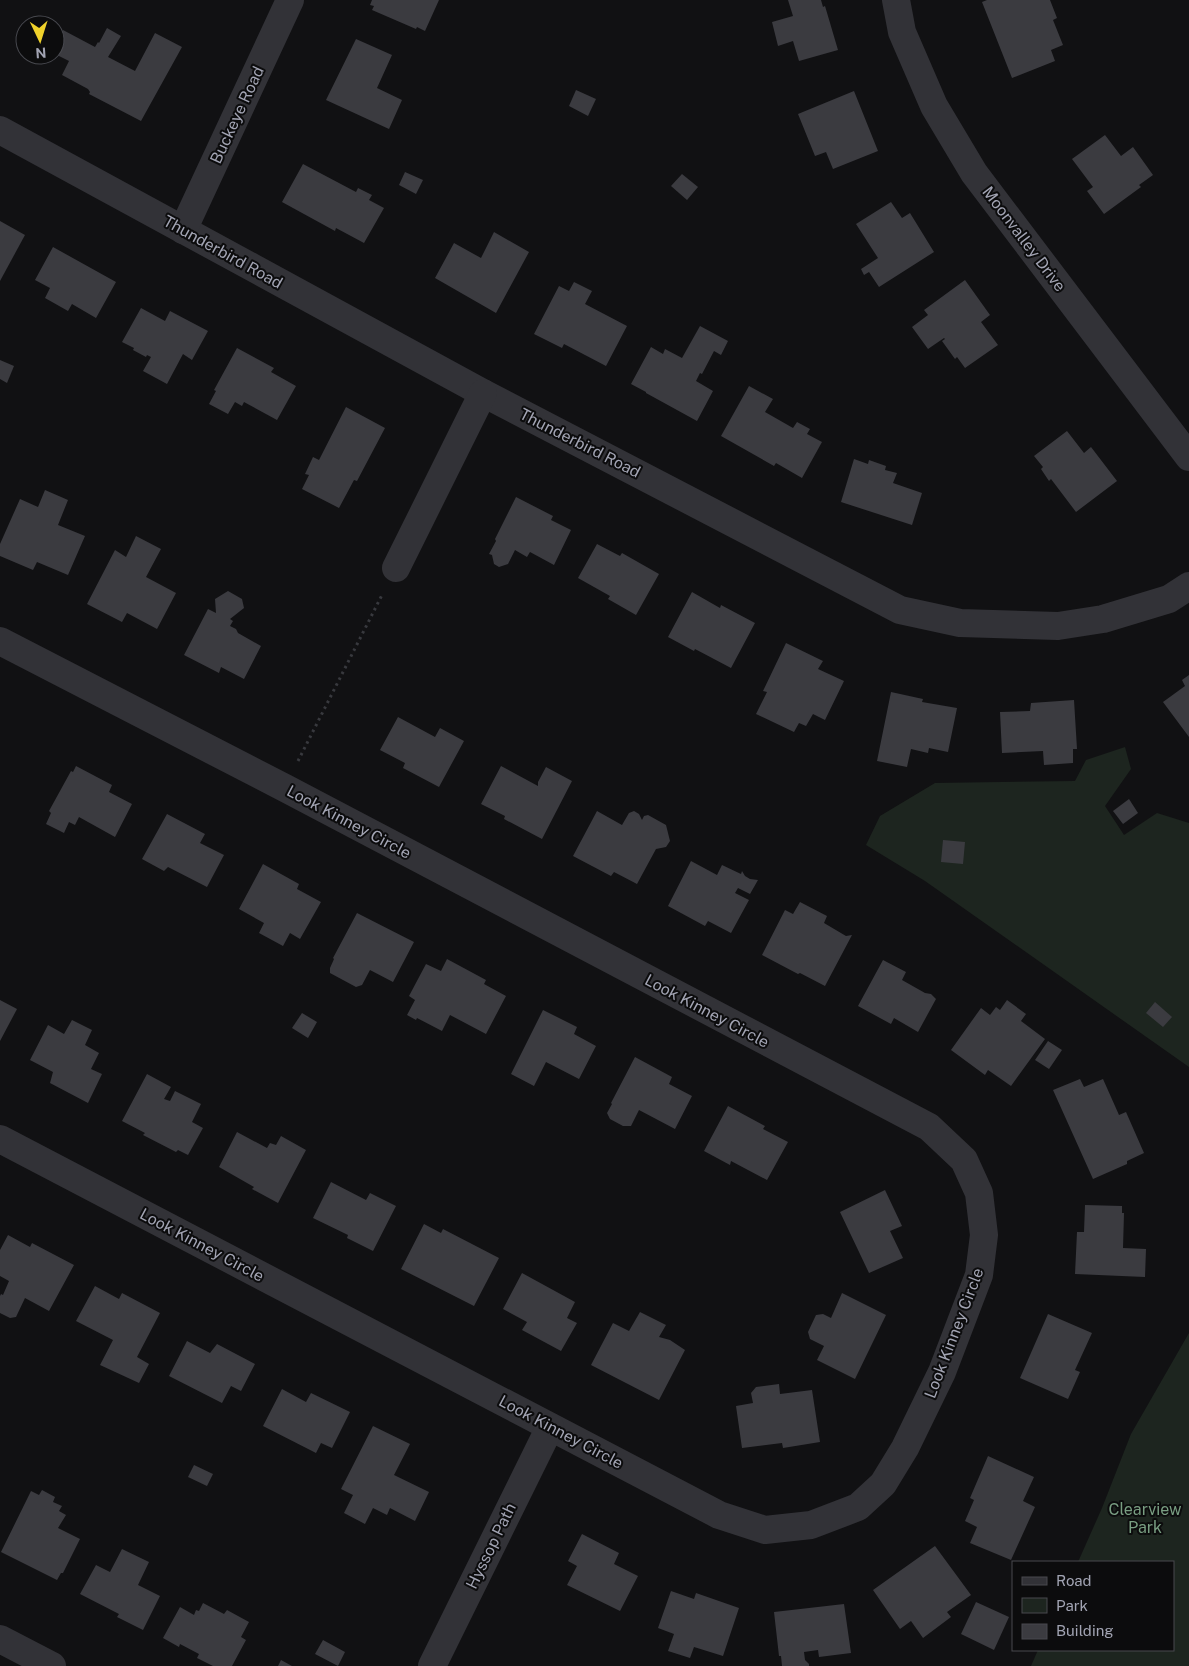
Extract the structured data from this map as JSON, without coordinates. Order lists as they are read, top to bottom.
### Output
{
  "streets": {
    "street": [
      "Buckeye Road",
      "Moonvalley Drive",
      "Thunderbird Road",
      "Look Kinney Circle",
      "Hyssop Path"
    ]
  },
  "crossings": [
    ["Buckeye Road", "Thunderbird Road"],
    ["Look Kinney Circle", "Hyssop Path"]
  ],
  "parks": ["Clearview Park"],
  "legend": ["Road", "Park", "Building"],
  "north": "bottom"
}
